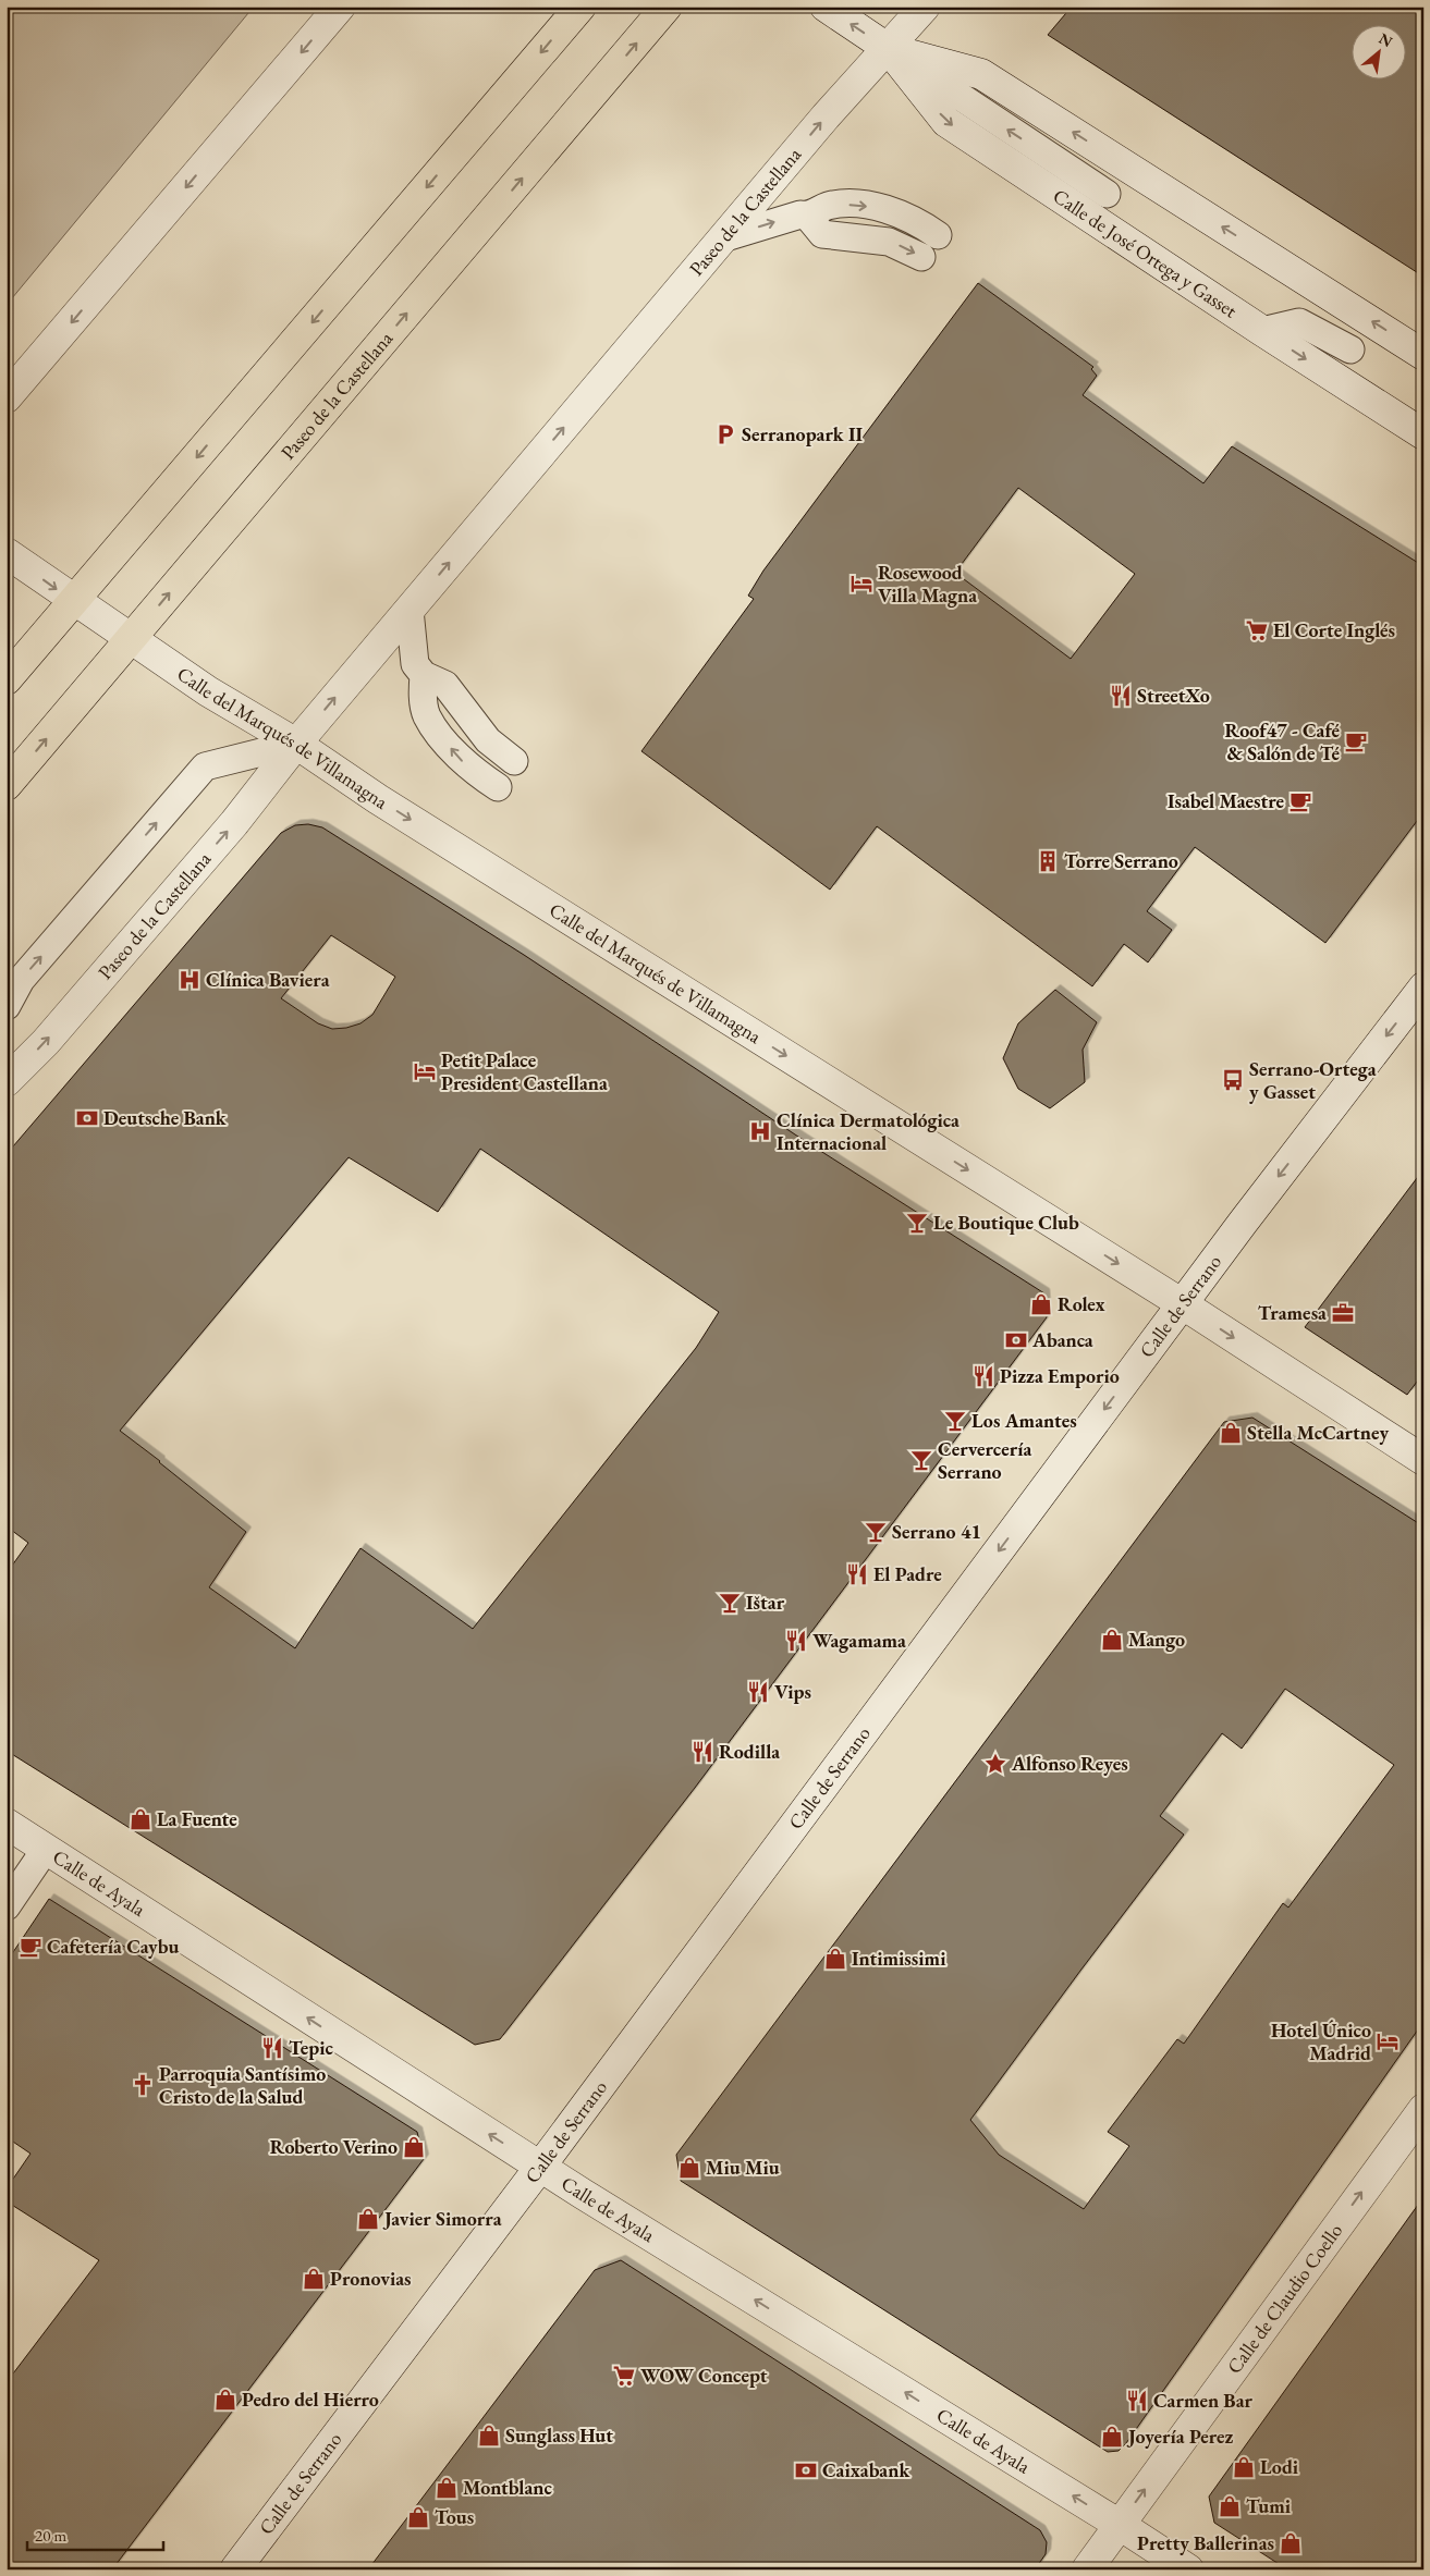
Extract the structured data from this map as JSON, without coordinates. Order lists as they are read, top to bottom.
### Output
{
  "streets": {
    "highway": ["Paseo de la Castellana"],
    "street": [
      "Calle de José Ortega y Gasset",
      "Calle del Marqués de Villamagna",
      "Calle de Serrano",
      "Calle de Ayala",
      "Calle de Claudio Coello"
    ]
  },
  "crossings": [
    ["Paseo de la Castellana", "Calle de José Ortega y Gasset"],
    ["Paseo de la Castellana", "Calle del Marqués de Villamagna"],
    ["Calle del Marqués de Villamagna", "Calle de Serrano"],
    ["Calle de Serrano", "Calle de Ayala"],
    ["Calle de Ayala", "Calle de Claudio Coello"]
  ],
  "one_way": [
    "Calle del Marqués de Villamagna",
    "Calle de Serrano",
    "Calle de Ayala",
    "Calle de Claudio Coello"
  ],
  "places": {
    "parking": ["Serranopark II"],
    "hotel": ["Rosewood Villa Magna", "Petit Palace President Castellana", "Hotel Único Madrid"],
    "supermarket": ["El Corte Inglés", "WOW Concept"],
    "restaurant": [
      "StreetXo",
      "Pizza Emporio",
      "El Padre",
      "Wagamama",
      "Vips",
      "Rodilla",
      "Tepic",
      "Carmen Bar"
    ],
    "cafe": ["Roof47 - Café & Salón de Té", "Isabel Maestre", "Cafetería Caybu"],
    "building": ["Torre Serrano"],
    "hospital": ["Clínica Baviera", "Clínica Dermatológica Internacional"],
    "bus stop": ["Serrano-Ortega y Gasset"],
    "bank": ["Deutsche Bank", "Abanca", "Caixabank"],
    "bar": [
      "Le Boutique Club",
      "Los Amantes",
      "Cervercería Serrano",
      "Serrano 41",
      "Ištar"
    ],
    "shop": [
      "Rolex",
      "Stella McCartney",
      "Mango",
      "La Fuente",
      "Intimissimi",
      "Roberto Verino",
      "Miu Miu",
      "Javier Simorra",
      "Pronovias",
      "Pedro del Hierro",
      "Sunglass Hut",
      "Joyería Perez",
      "Lodi",
      "Montblanc",
      "Tumi",
      "Tous",
      "Pretty Ballerinas"
    ],
    "office": ["Tramesa"],
    "place": ["Alfonso Reyes"],
    "church": ["Parroquia Santísimo Cristo de la Salud"]
  },
  "scale_bar": "20 m",
  "north": "top right"
}
